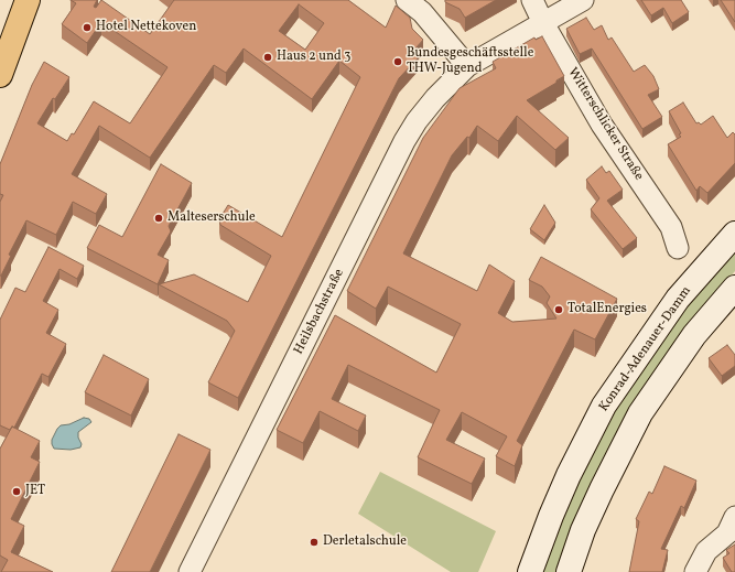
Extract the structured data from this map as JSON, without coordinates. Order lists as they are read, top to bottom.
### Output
{
  "streets": {
    "main road": ["Konrad-Adenauer-Damm"],
    "street": ["Witterschlicker Straße", "Heilsbachstraße"]
  },
  "crossings": [
    ["Witterschlicker Straße", "Heilsbachstraße"]
  ],
  "places": [
    "Hotel Nettekoven",
    "Haus 2 und 3",
    "Bundesgeschäftsstelle THW-Jugend",
    "Malteserschule",
    "TotalEnergies",
    "JET",
    "Derletalschule"
  ]
}
